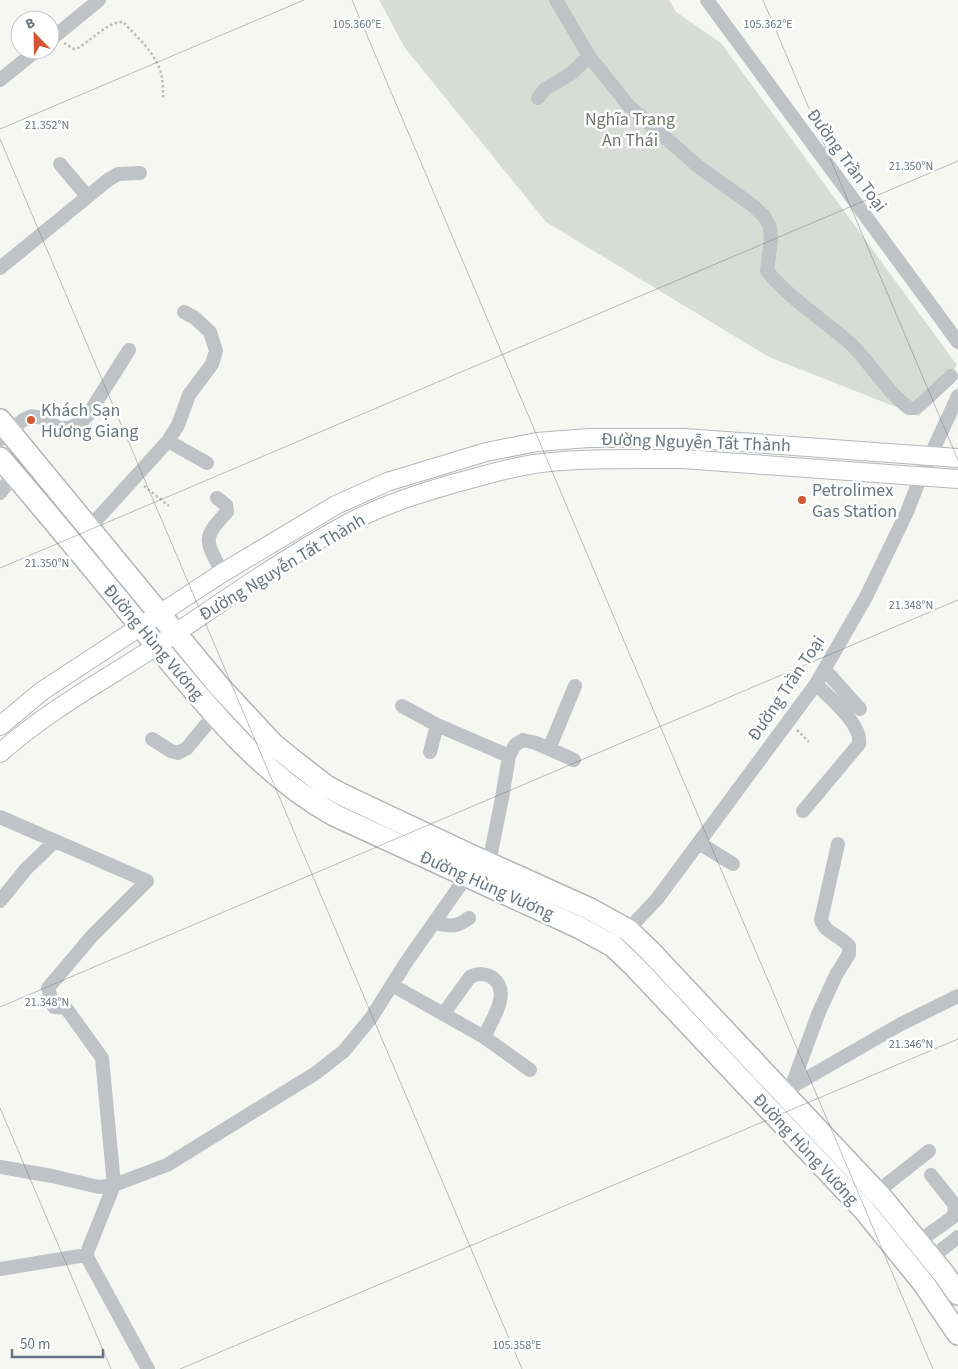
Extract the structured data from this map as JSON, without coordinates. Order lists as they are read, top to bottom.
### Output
{
  "streets": {
    "highway": ["Đường Hùng Vương"],
    "main road": ["Đường Nguyễn Tất Thành"],
    "street": ["Đường Trần Toại"]
  },
  "crossings": [
    ["Đường Trần Toại", "Đường Nguyễn Tất Thành"],
    ["Đường Trần Toại", "Đường Hùng Vương"],
    ["Đường Nguyễn Tất Thành", "Đường Hùng Vương"]
  ],
  "parks": ["Nghĩa Trang An Thái"],
  "places": ["Khách Sạn Hương Giang", "Petrolimex Gas Station"],
  "scale_bar": "50 m",
  "north": "top left",
  "coordinates": [
    "105.360°E",
    "105.362°E",
    "21.352°N",
    "21.350°N",
    "21.348°N",
    "21.346°N",
    "105.358°E"
  ]
}
